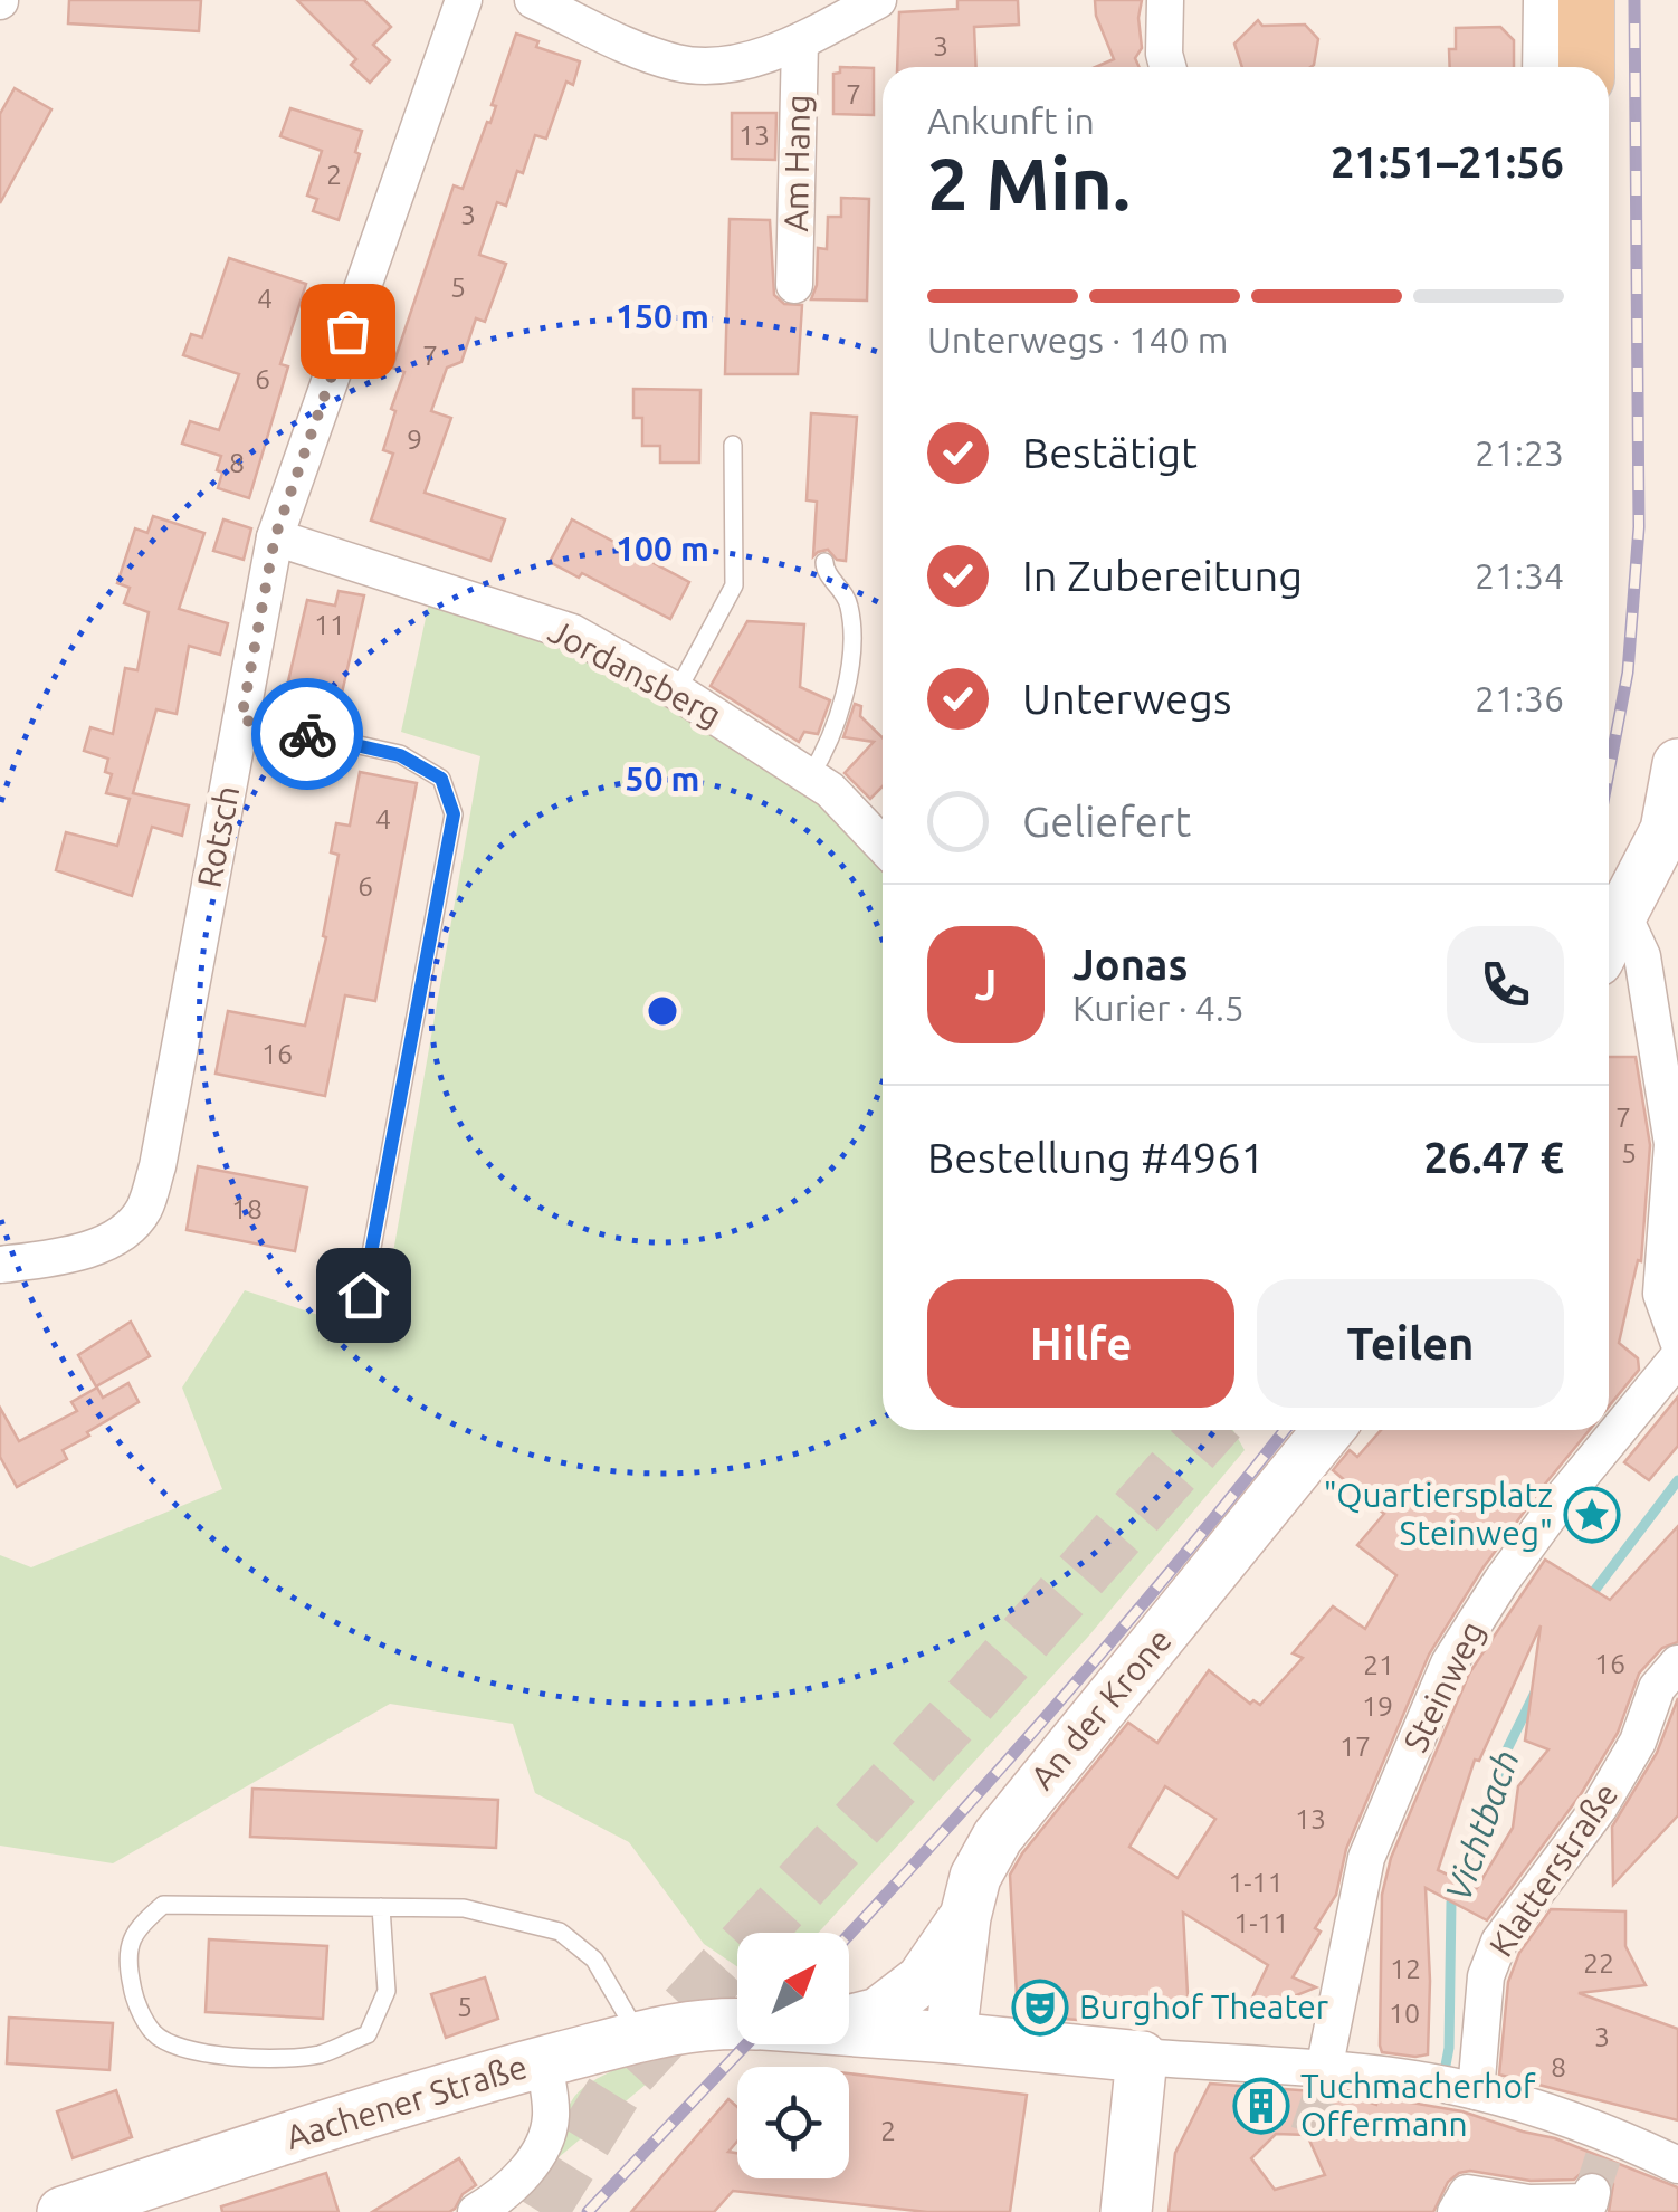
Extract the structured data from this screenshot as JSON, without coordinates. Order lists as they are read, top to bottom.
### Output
{
  "streets": {
    "street": [
      "Am Hang",
      "Jordansberg",
      "Rotsch",
      "Steinweg",
      "An der Krone",
      "Klatterstraße",
      "Aachener Straße"
    ]
  },
  "crossings": [
    ["Jordansberg", "Rotsch"],
    ["Steinweg", "Aachener Straße"],
    ["An der Krone", "Aachener Straße"],
    ["Klatterstraße", "Aachener Straße"]
  ],
  "water": ["Vichtbach"],
  "places": {
    "place": ["\"Quartiersplatz Steinweg\""],
    "theatre": ["Burghof Theater"],
    "building": ["Tuchmacherhof Offermann"]
  },
  "house_numbers": [
    "3",
    "7",
    "13",
    "2",
    "3",
    "5",
    "4",
    "7",
    "6",
    "9",
    "8",
    "11",
    "4",
    "6",
    "16",
    "7",
    "5",
    "18",
    "16",
    "21",
    "19",
    "17",
    "13",
    "1-11",
    "1-11",
    "22",
    "12",
    "5",
    "10",
    "3",
    "8",
    "2"
  ],
  "north": "top right",
  "page": {
    "heading": ["2 Min.", "Ankunft in", "21:51–21:56"],
    "panel": [
      "Jonas",
      "Kurier · 4.5",
      "Bestellung #4961",
      "26.47 €"
    ],
    "bar": "Unterwegs · 140 m",
    "list": [
      ["Bestätigt", "21:23"],
      ["In Zubereitung", "21:34"],
      ["Unterwegs", "21:36"],
      "Geliefert"
    ],
    "round": "J",
    "buttons": ["Hilfe", "Teilen"]
  },
  "rings": ["150 m", "100 m", "50 m"]
}
